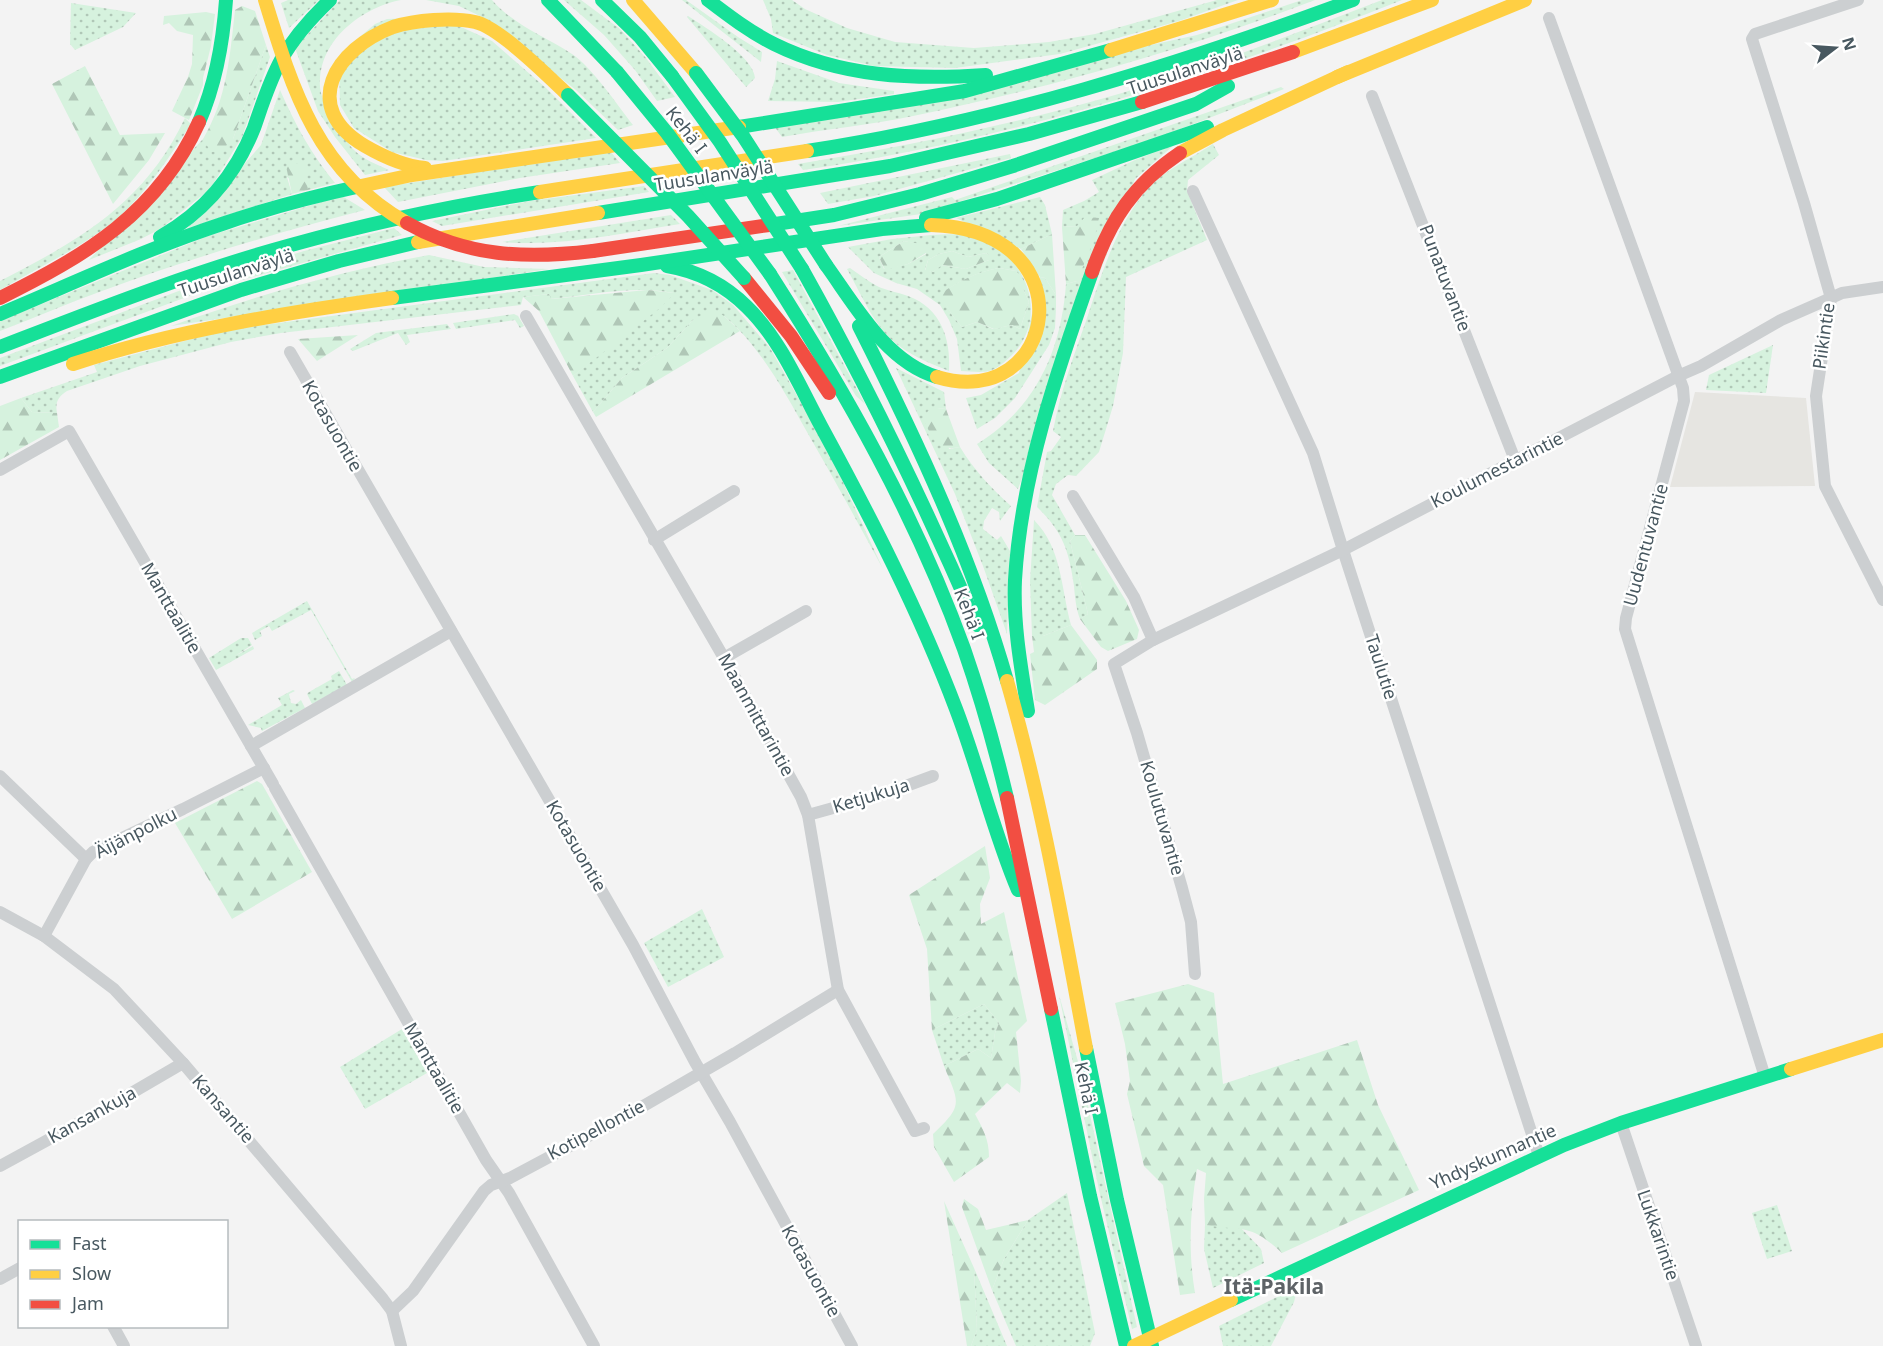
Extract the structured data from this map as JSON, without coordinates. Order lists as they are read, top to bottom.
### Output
{
  "streets": {
    "main road": ["Tuusulanväylä", "Kehä I", "Yhdyskunnantie"],
    "street": [
      "Punatuvantie",
      "Piikintie",
      "Kotasuontie",
      "Koulumestarintie",
      "Uudentuvantie",
      "Manttaalitie",
      "Taulutie",
      "Maanmittarintie",
      "Ketjukuja",
      "Koulutuvantie",
      "Äijänpolku",
      "Kansantie",
      "Kansankuja",
      "Kotipellontie",
      "Lukkarintie"
    ]
  },
  "crossings": [
    ["Punatuvantie", "Koulumestarintie"],
    ["Piikintie", "Koulumestarintie"],
    ["Kotasuontie", "Kotipellontie"],
    ["Koulumestarintie", "Uudentuvantie"],
    ["Koulumestarintie", "Taulutie"],
    ["Koulumestarintie", "Koulutuvantie"],
    ["Uudentuvantie", "Yhdyskunnantie"],
    ["Manttaalitie", "Äijänpolku"],
    ["Manttaalitie", "Kotipellontie"],
    ["Taulutie", "Yhdyskunnantie"],
    ["Maanmittarintie", "Ketjukuja"],
    ["Maanmittarintie", "Kotipellontie"],
    ["Äijänpolku", "Kansantie"],
    ["Kansantie", "Kansankuja"],
    ["Kansantie", "Kotipellontie"],
    ["Yhdyskunnantie", "Lukkarintie"]
  ],
  "districts": ["Itä-Pakila"],
  "legend": ["Fast", "Slow", "Jam"],
  "north": "right"
}
